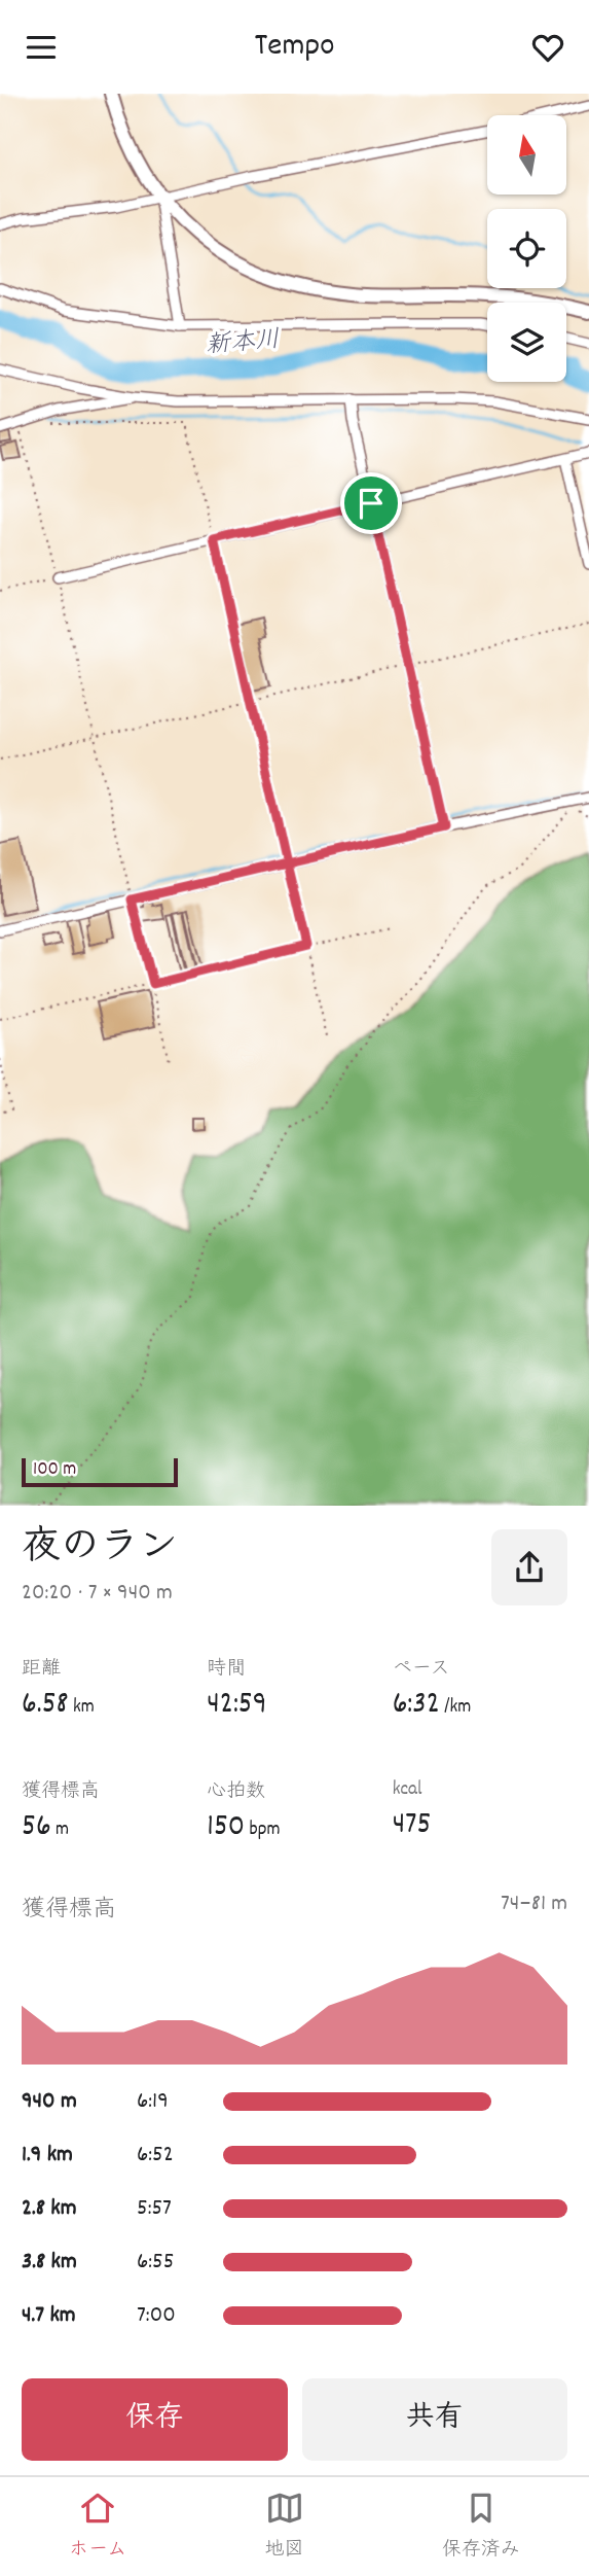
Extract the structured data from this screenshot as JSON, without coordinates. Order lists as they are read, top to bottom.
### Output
{
  "water": ["新本川"],
  "scale_bar": "100 m",
  "north": "top",
  "page": {
    "header": "Tempo",
    "scale": "100 m",
    "heading": ["夜のラン", "20:20 · 7 × 940 m"],
    "stats": [
      ["距離", "6.58 km"],
      ["時間", "42:59"],
      ["ペース", "6:32 /km"],
      ["獲得標高", "56 m"],
      ["心拍数", "150 bpm"],
      ["kcal", "475"]
    ],
    "chart": ["獲得標高", "74–81 m"],
    "list": [
      {
        "name": "940 m",
        "note": "6:19"
      },
      {
        "name": "1.9 km",
        "note": "6:52"
      },
      {
        "name": "2.8 km",
        "note": "5:57"
      },
      {
        "name": "3.8 km",
        "note": "6:55"
      },
      {
        "name": "4.7 km",
        "note": "7:00"
      }
    ],
    "buttons": ["保存", "共有"],
    "tabs": ["ホーム", "地図", "保存済み"]
  }
}
